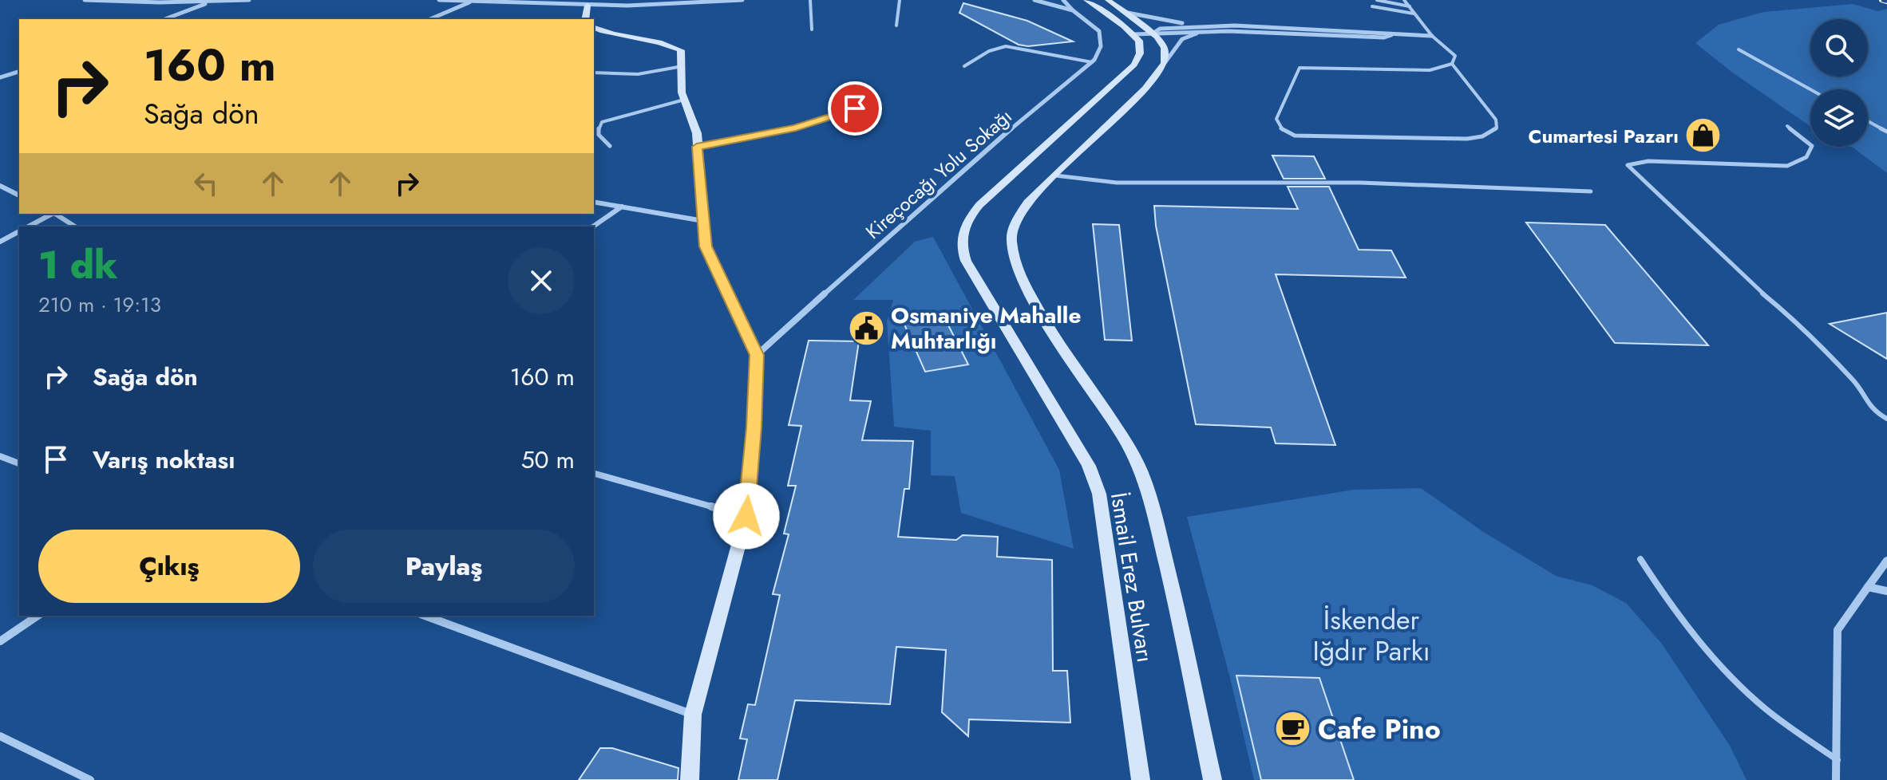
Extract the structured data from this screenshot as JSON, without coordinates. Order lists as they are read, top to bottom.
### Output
{
  "streets": {
    "street": ["Kireçocağı Yolu Sokağı", "İsmail Erez Bulvarı"]
  },
  "parks": ["İskender Iğdır Parkı"],
  "places": {
    "shop": ["Cumartesi Pazarı"],
    "public building": ["Osmaniye Mahalle Muhtarlığı"],
    "cafe": ["Cafe Pino"]
  },
  "page": {
    "turn": ["160 m", "Sağa dön"],
    "heading": ["1 dk", "210 m · 19:13"],
    "list": [
      {
        "name": "Sağa dön",
        "value": "160 m"
      },
      {
        "name": "Varış noktası",
        "value": "50 m"
      }
    ],
    "buttons": ["Çıkış", "Paylaş"]
  }
}
